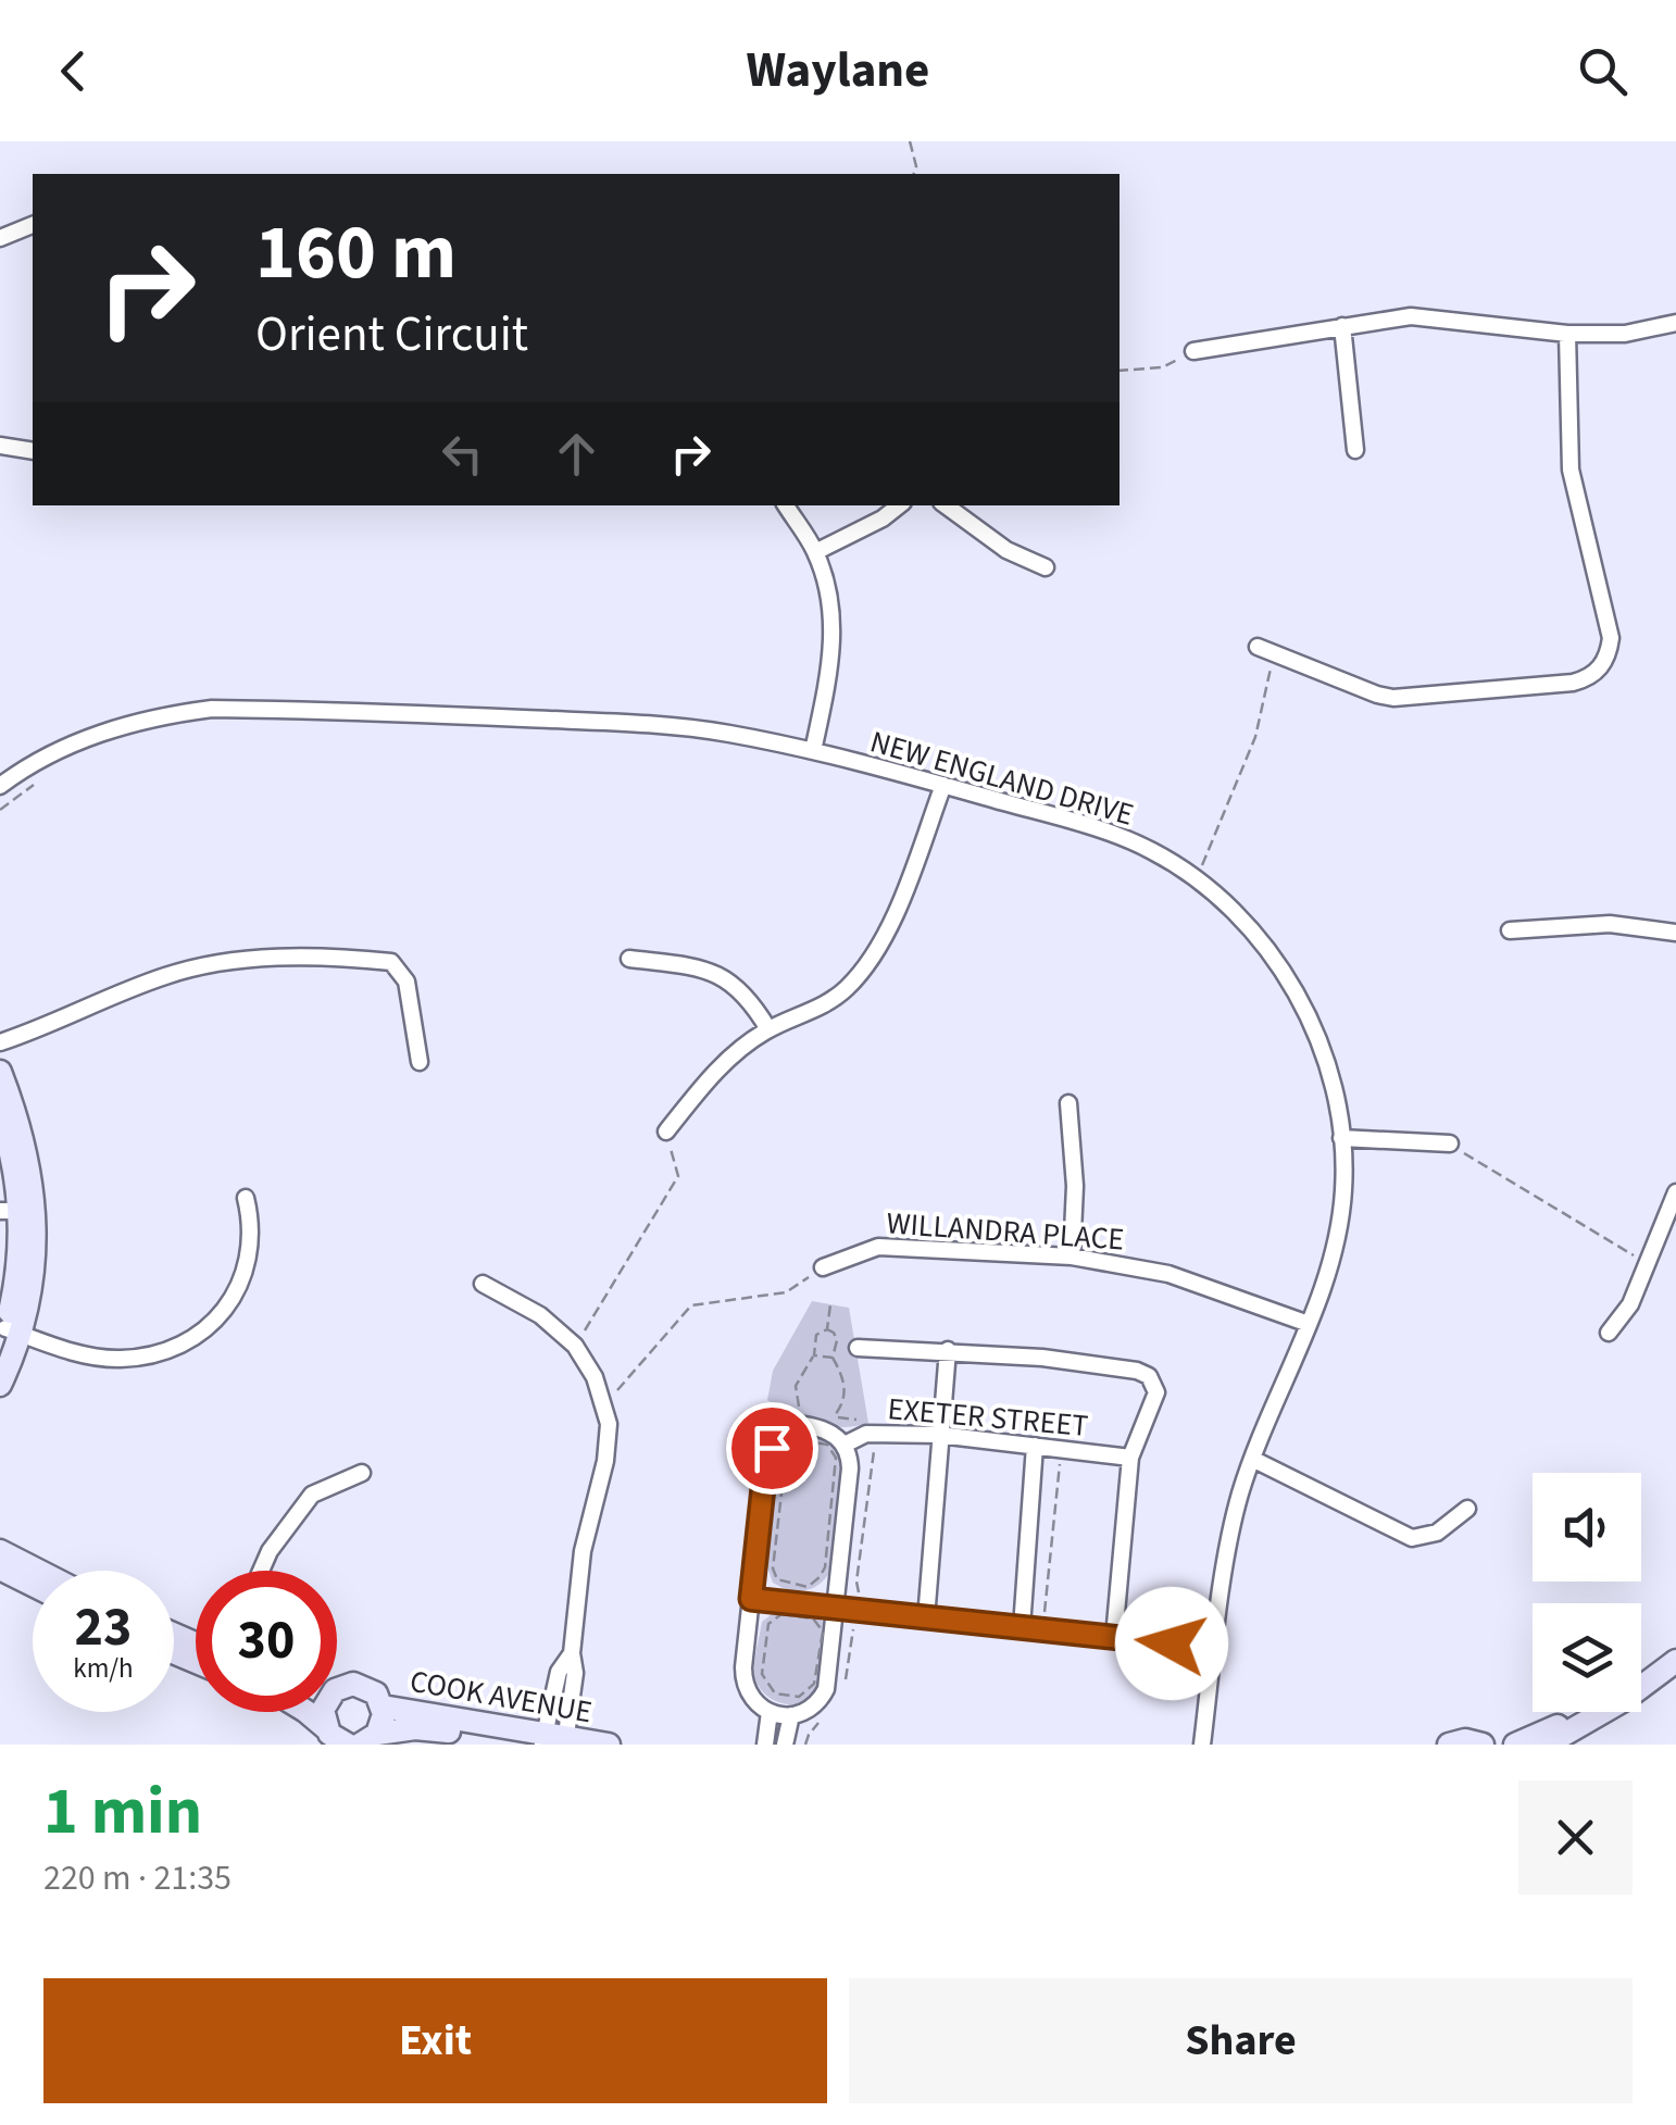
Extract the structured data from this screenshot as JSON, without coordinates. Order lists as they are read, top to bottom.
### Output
{
  "streets": {
    "street": [
      "NEW ENGLAND DRIVE",
      "WILLANDRA PLACE",
      "EXETER STREET",
      "COOK AVENUE"
    ]
  },
  "crossings": [
    ["NEW ENGLAND DRIVE", "WILLANDRA PLACE"]
  ],
  "page": {
    "header": "Waylane",
    "turn": ["160 m", "Orient Circuit"],
    "speed": "23 km/h",
    "limit": "30",
    "heading": ["1 min", "220 m · 21:35"],
    "buttons": ["Exit", "Share"]
  }
}
